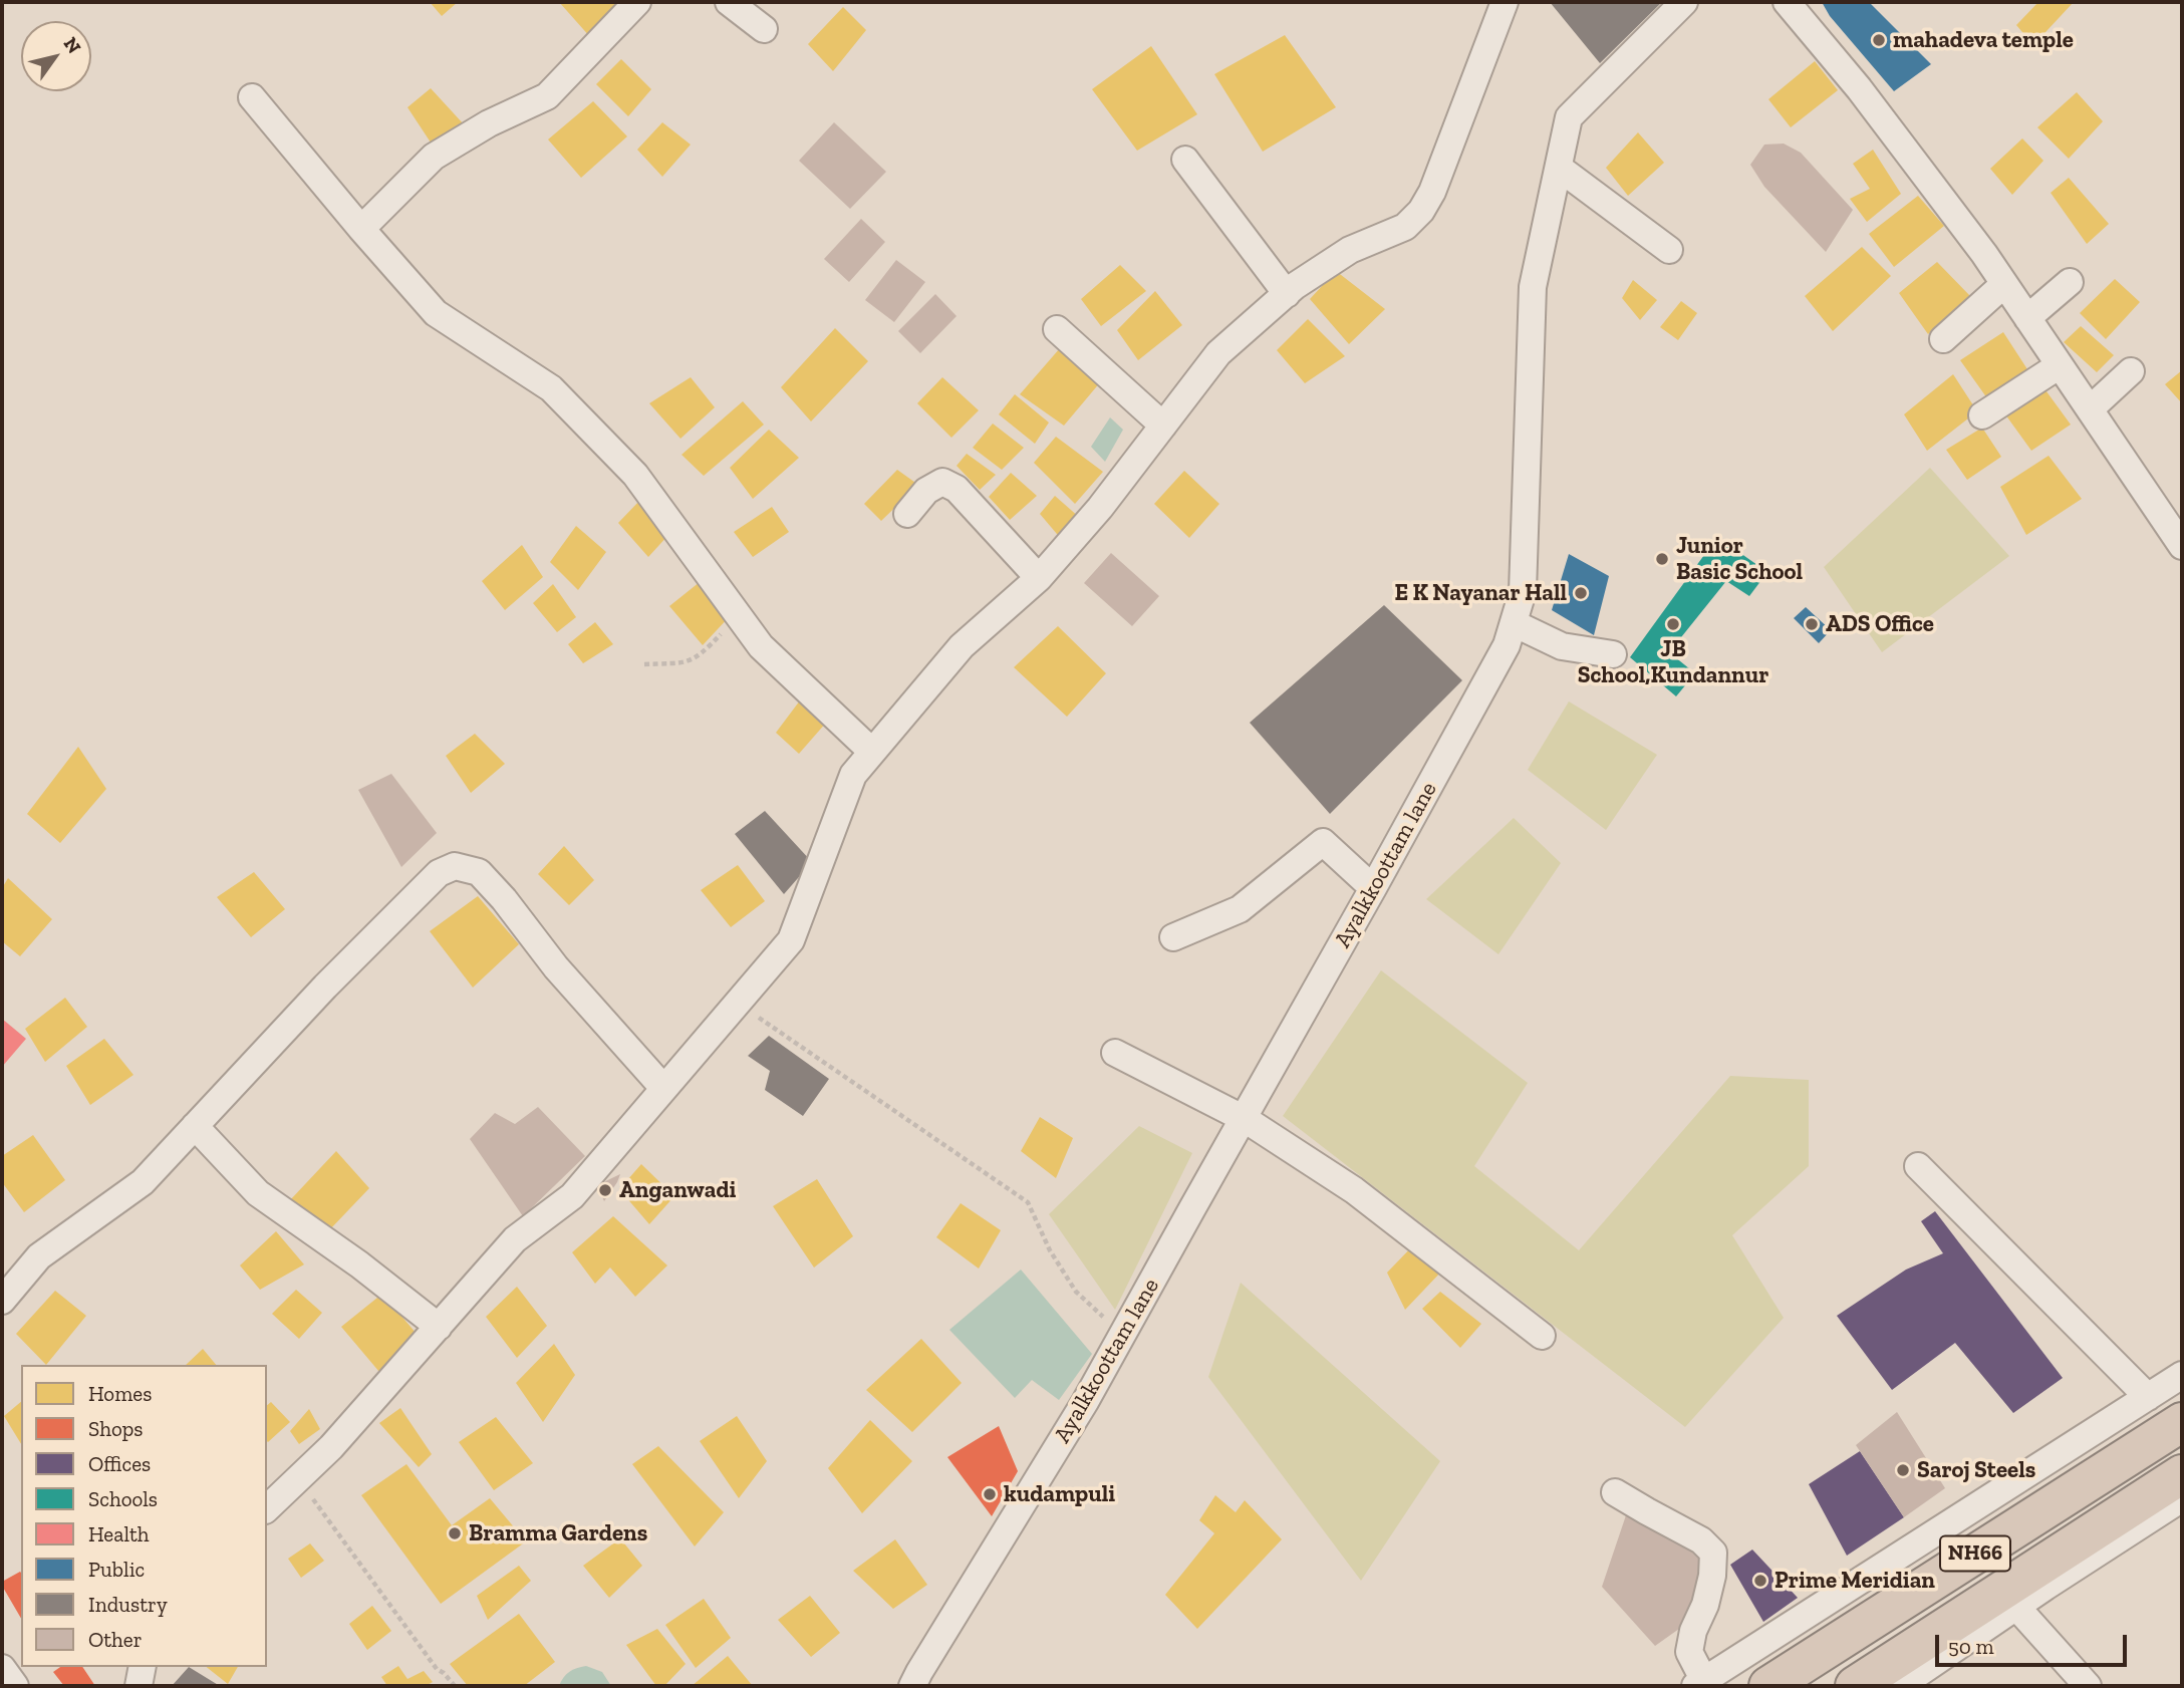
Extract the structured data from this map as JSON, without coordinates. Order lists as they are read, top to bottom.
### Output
{
  "streets": {
    "highway": ["NH66"],
    "street": ["Ayalkkoottam lane"]
  },
  "places": [
    "mahadeva temple",
    "Junior Basic School",
    "E K Nayanar Hall",
    "JB School,Kundannur",
    "ADS Office",
    "Anganwadi",
    "Saroj Steels",
    "kudampuli",
    "Bramma Gardens",
    "Prime Meridian"
  ],
  "legend": [
    "Homes",
    "Shops",
    "Offices",
    "Schools",
    "Health",
    "Public",
    "Industry",
    "Other"
  ],
  "scale_bar": "50 m",
  "north": "top right"
}
